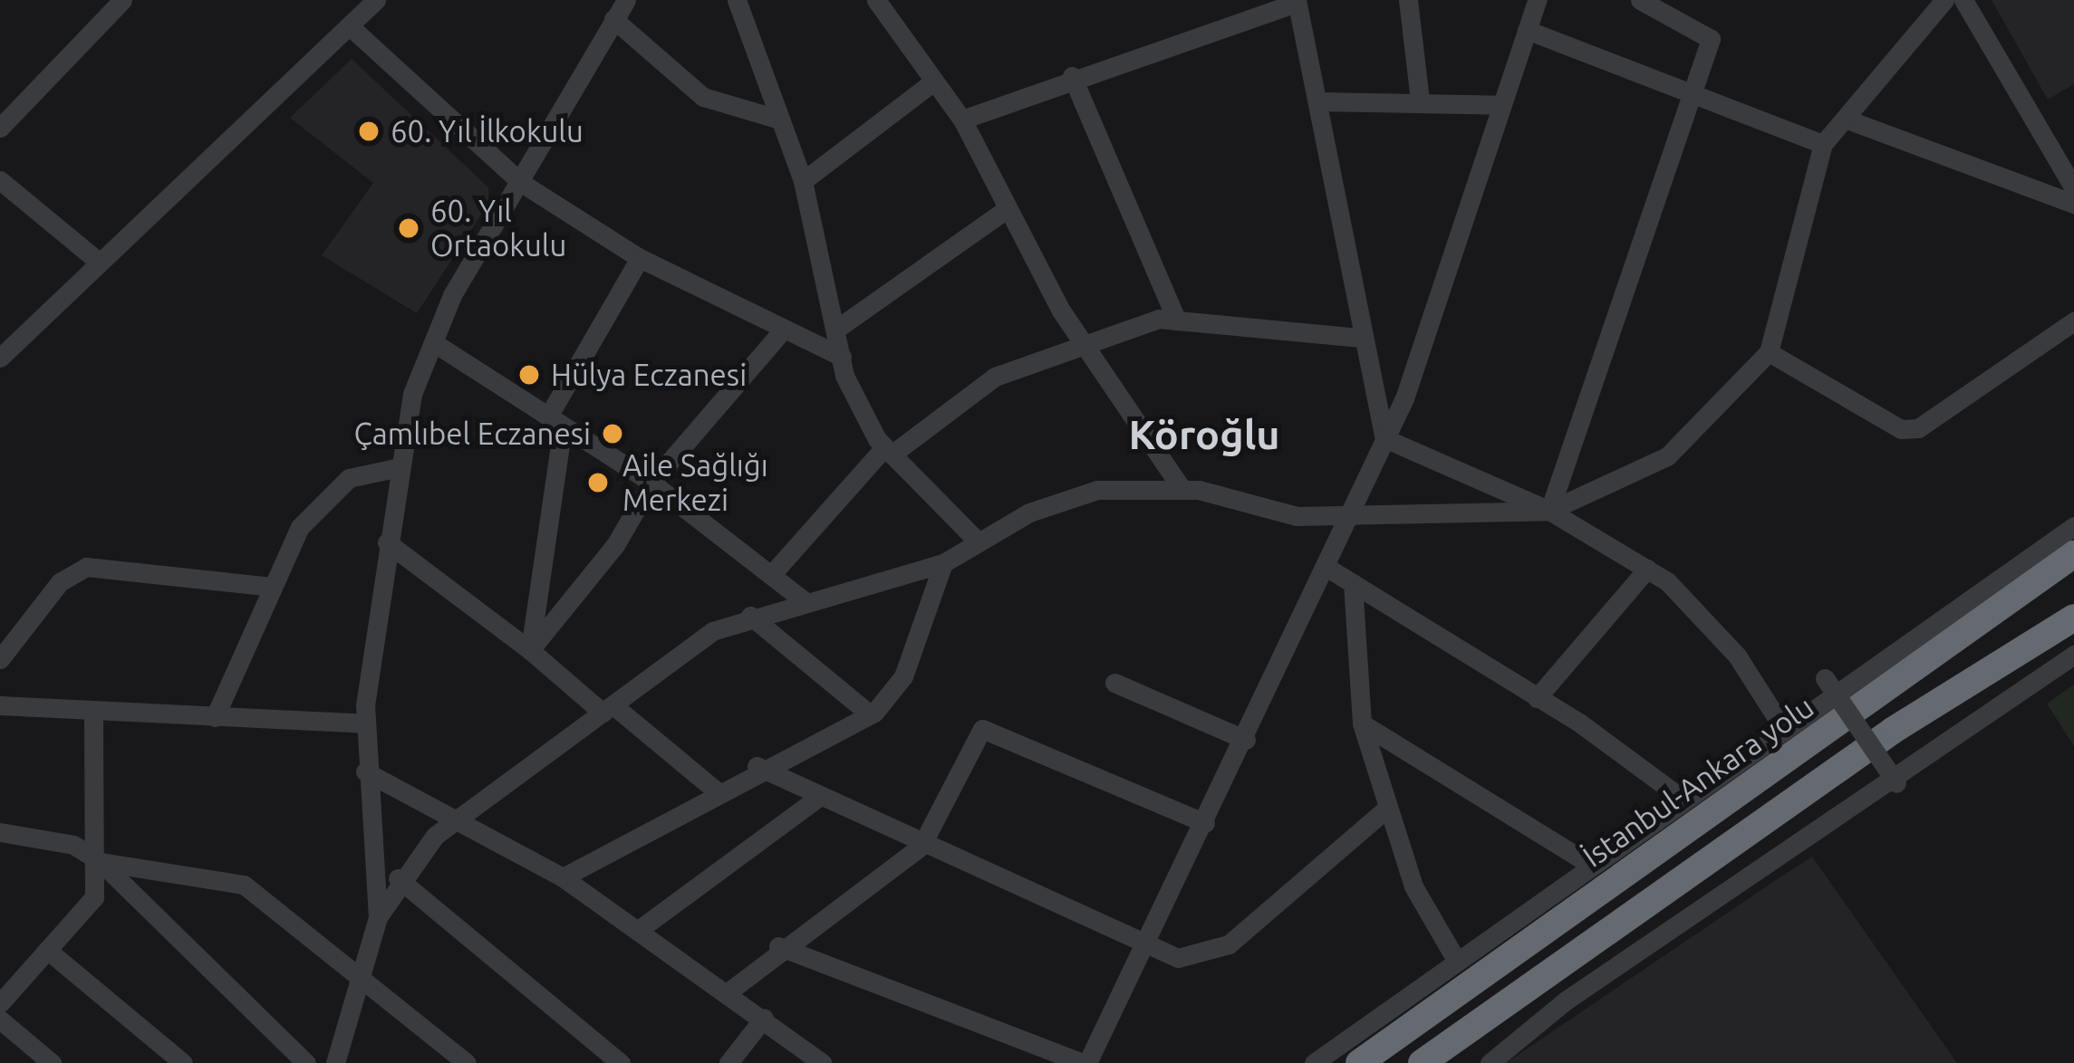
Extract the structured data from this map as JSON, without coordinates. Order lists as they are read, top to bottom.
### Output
{
  "streets": {
    "highway": ["İstanbul-Ankara yolu"]
  },
  "districts": ["Köroğlu"],
  "places": [
    "60. Yıl İlkokulu",
    "60. Yıl Ortaokulu",
    "Hülya Eczanesi",
    "Çamlıbel Eczanesi",
    "Aile Sağlığı Merkezi"
  ]
}
